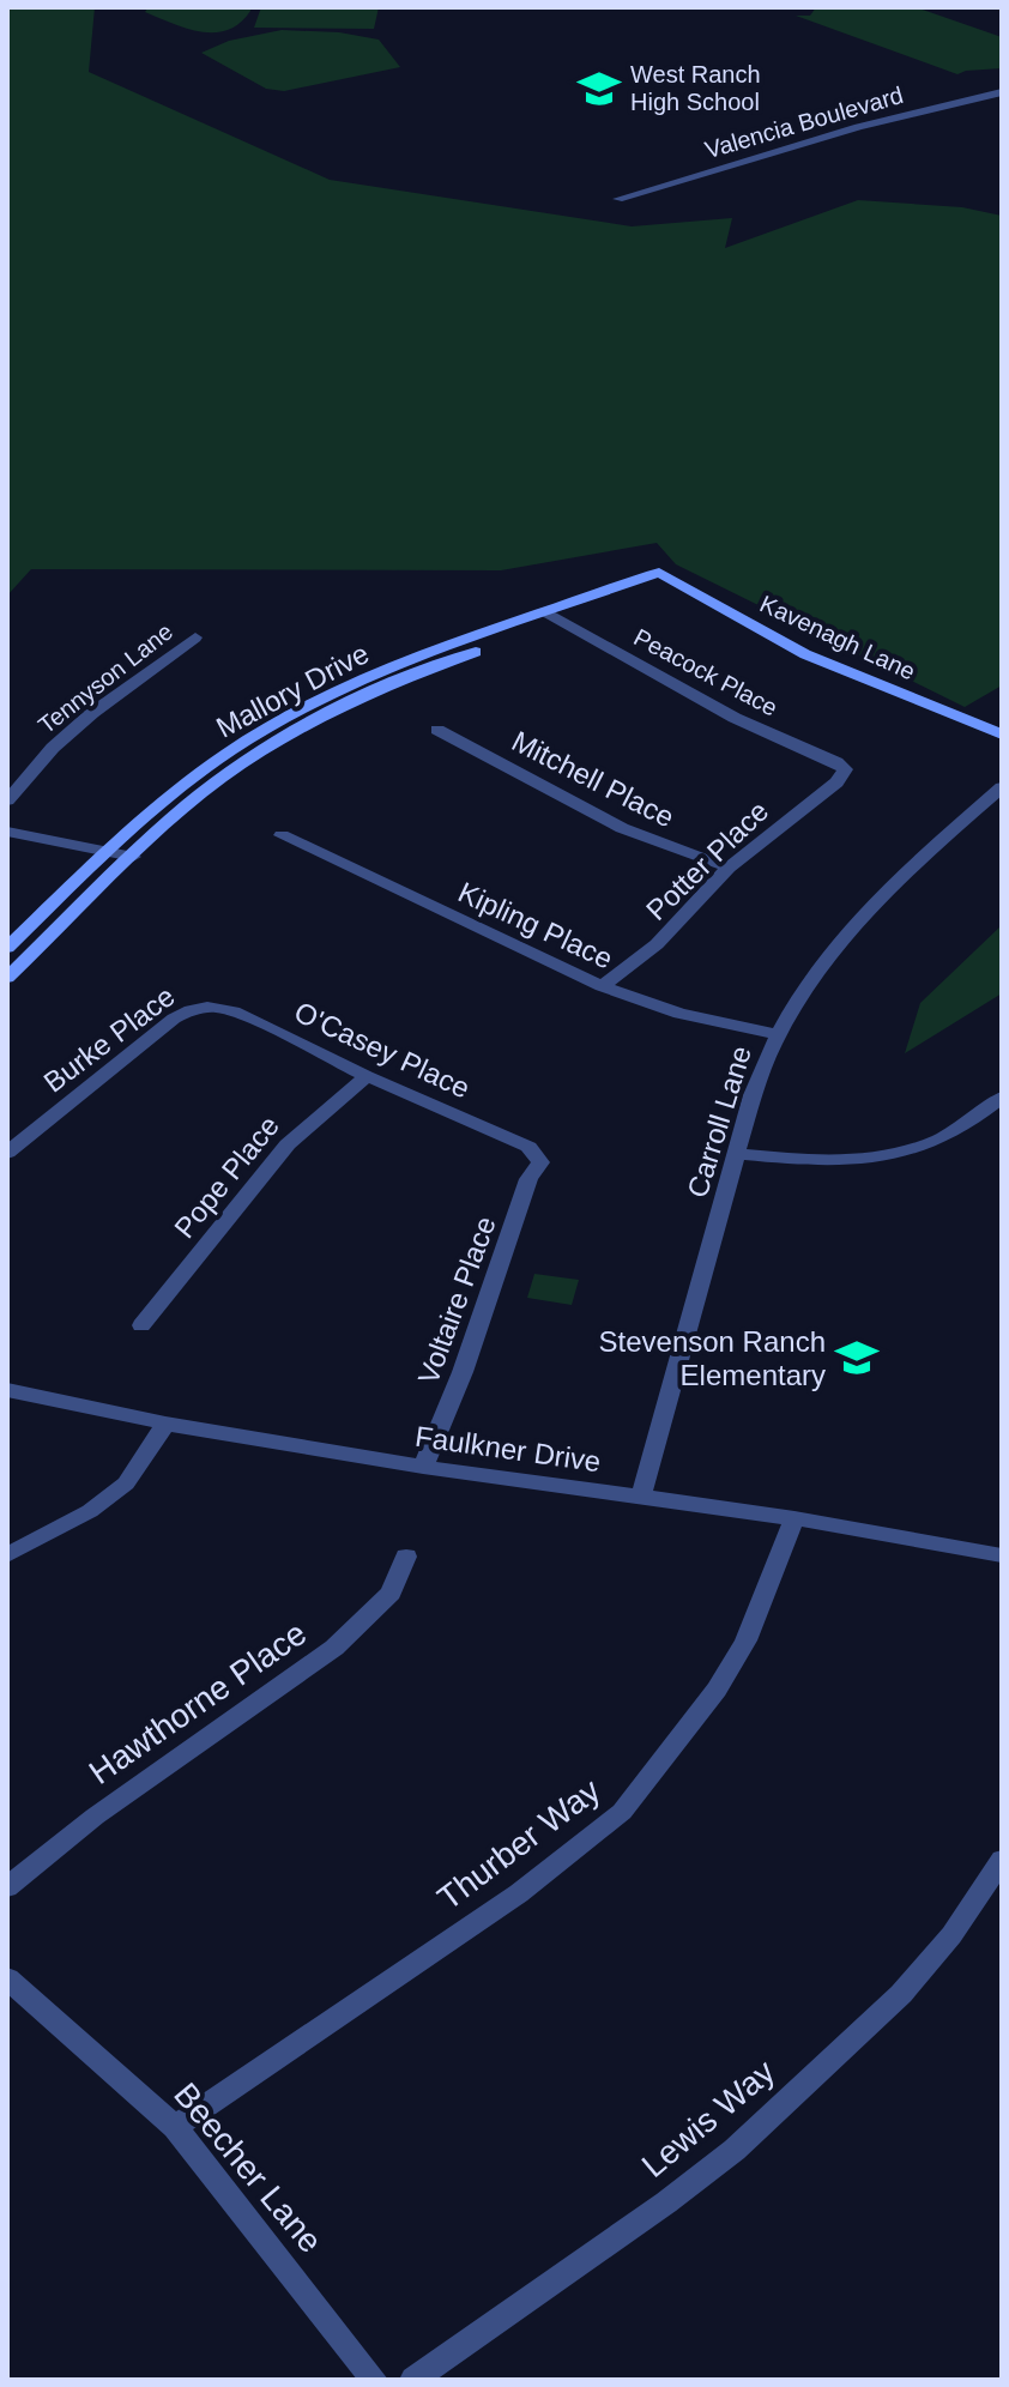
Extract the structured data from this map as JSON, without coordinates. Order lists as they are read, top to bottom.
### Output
{
  "streets": {
    "main road": ["Kavenagh Lane", "Mallory Drive"],
    "street": [
      "Valencia Boulevard",
      "Peacock Place",
      "Tennyson Lane",
      "Mitchell Place",
      "Potter Place",
      "Kipling Place",
      "Burke Place",
      "O'Casey Place",
      "Carroll Lane",
      "Pope Place",
      "Voltaire Place",
      "Faulkner Drive",
      "Hawthorne Place",
      "Thurber Way",
      "Lewis Way",
      "Beecher Lane"
    ]
  },
  "crossings": [
    ["Kavenagh Lane", "Peacock Place"],
    ["Kavenagh Lane", "Mallory Drive"],
    ["Peacock Place", "Mallory Drive"],
    ["Peacock Place", "Potter Place"],
    ["Mitchell Place", "Potter Place"],
    ["Potter Place", "Kipling Place"],
    ["Kipling Place", "Carroll Lane"],
    ["Burke Place", "O'Casey Place"],
    ["O'Casey Place", "Pope Place"],
    ["O'Casey Place", "Voltaire Place"],
    ["Carroll Lane", "Faulkner Drive"],
    ["Voltaire Place", "Faulkner Drive"],
    ["Faulkner Drive", "Thurber Way"],
    ["Thurber Way", "Beecher Lane"]
  ],
  "places": {
    "school or university": ["West Ranch High School", "Stevenson Ranch Elementary"]
  }
}
